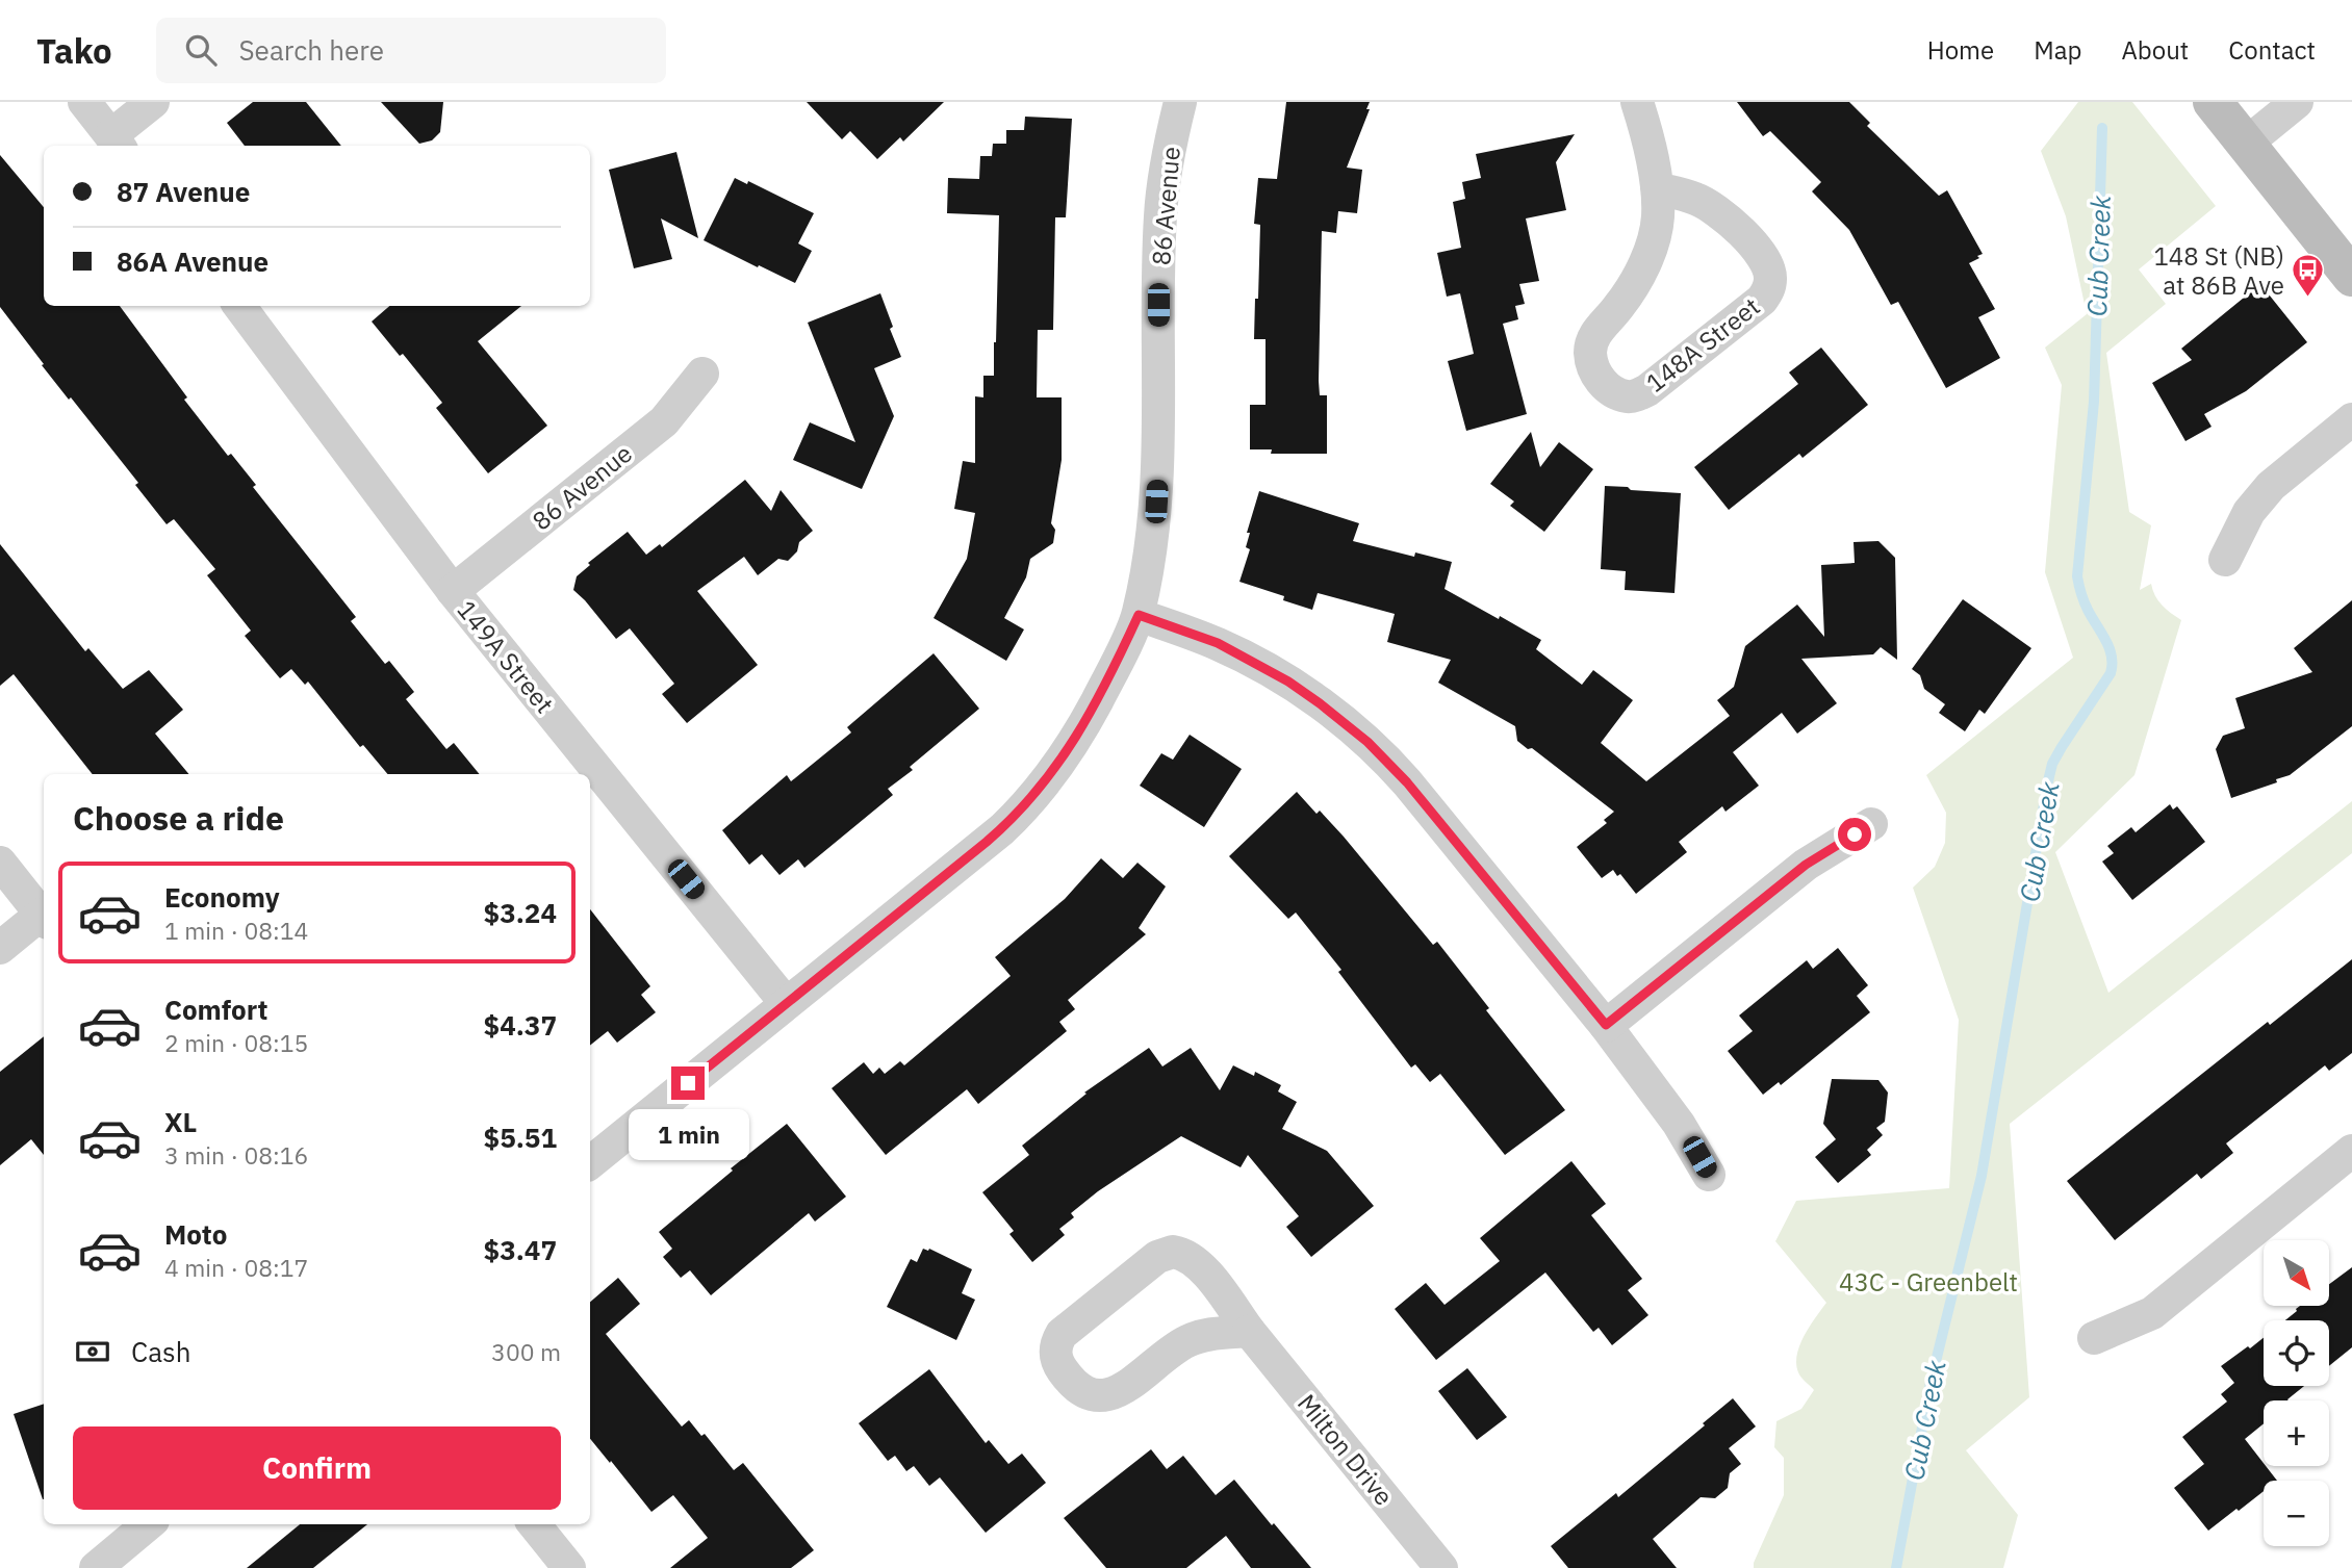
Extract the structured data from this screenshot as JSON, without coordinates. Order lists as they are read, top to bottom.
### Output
{
  "streets": {
    "street": [
      "86 Avenue",
      "148A Street",
      "149A Street",
      "Milton Drive"
    ]
  },
  "crossings": [
    ["86 Avenue", "149A Street"]
  ],
  "water": ["Cub Creek"],
  "parks": ["43C - Greenbelt"],
  "places": {
    "bus stop": ["148 St (NB) at 86B Ave"]
  },
  "north": "bottom right",
  "page": {
    "header": "Tako",
    "search": "Search here",
    "nav": [
      "Home",
      "Map",
      "About",
      "Contact"
    ],
    "banner": ["87 Avenue", "86A Avenue"],
    "heading": "Choose a ride",
    "list": [
      {
        "name": "Economy",
        "note": "1 min · 08:14",
        "value": "$3.24"
      },
      {
        "name": "Comfort",
        "note": "2 min · 08:15",
        "value": "$4.37"
      },
      {
        "name": "XL",
        "note": "3 min · 08:16",
        "value": "$5.51"
      },
      {
        "name": "Moto",
        "note": "4 min · 08:17",
        "value": "$3.47"
      }
    ],
    "bubble": "1 min",
    "map_buttons": ["+", "−"],
    "pay": ["Cash", "300 m"],
    "buttons": "Confirm"
  }
}
